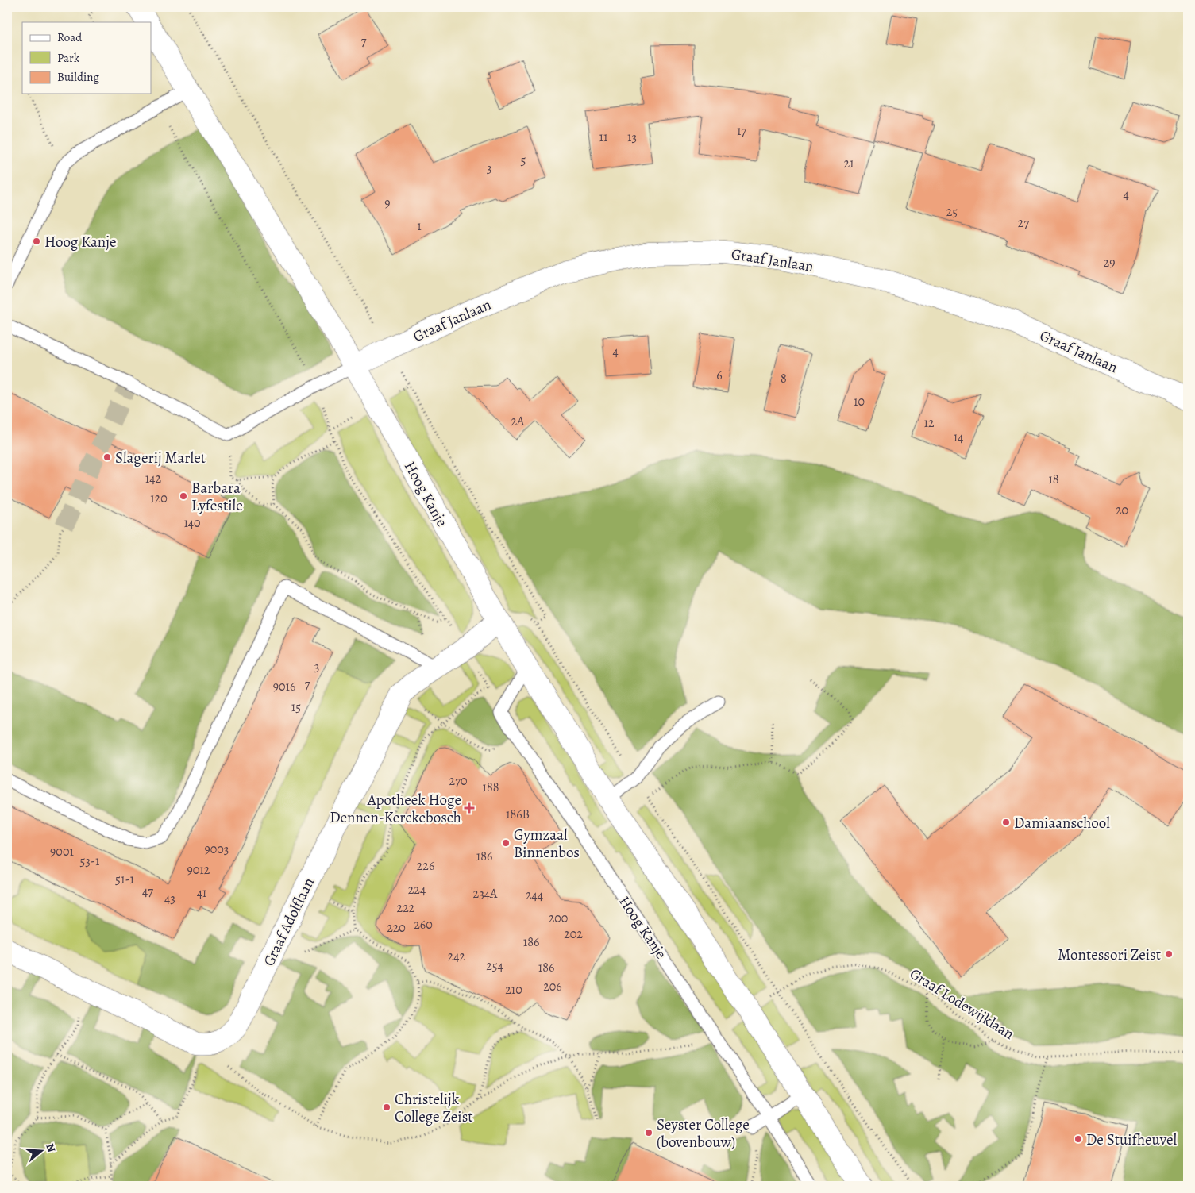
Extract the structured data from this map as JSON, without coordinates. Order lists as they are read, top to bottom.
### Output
{
  "streets": {
    "street": ["Graaf Janlaan", "Hoog Kanje", "Graaf Adolflaan"],
    "path": ["Graaf Lodewijklaan"]
  },
  "crossings": [
    ["Graaf Janlaan", "Hoog Kanje"],
    ["Hoog Kanje", "Graaf Adolflaan"],
    ["Hoog Kanje", "Graaf Lodewijklaan"]
  ],
  "places": {
    "other": [
      "Hoog Kanje",
      "Slagerij Marlet",
      "Barbara Lyfestile",
      "Damiaanschool",
      "Gymzaal Binnenbos",
      "Montessori Zeist",
      "Christelijk College Zeist",
      "Seyster College (bovenbouw)",
      "De Stuifheuvel"
    ],
    "health": ["Apotheek Hoge Dennen-Kerckebosch"]
  },
  "house_numbers": [
    "7",
    "17",
    "11",
    "13",
    "5",
    "21",
    "3",
    "4",
    "9",
    "25",
    "27",
    "1",
    "29",
    "4",
    "6",
    "8",
    "10",
    "2A",
    "12",
    "14",
    "142",
    "18",
    "120",
    "20",
    "140",
    "3",
    "7",
    "9016",
    "15",
    "270",
    "188",
    "186B",
    "9003",
    "9001",
    "186",
    "53-1",
    "226",
    "9012",
    "51-1",
    "224",
    "47",
    "41",
    "234A",
    "244",
    "43",
    "222",
    "200",
    "260",
    "220",
    "202",
    "186",
    "242",
    "254",
    "186",
    "206",
    "210"
  ],
  "legend": ["Road", "Park", "Building"],
  "north": "right"
}
